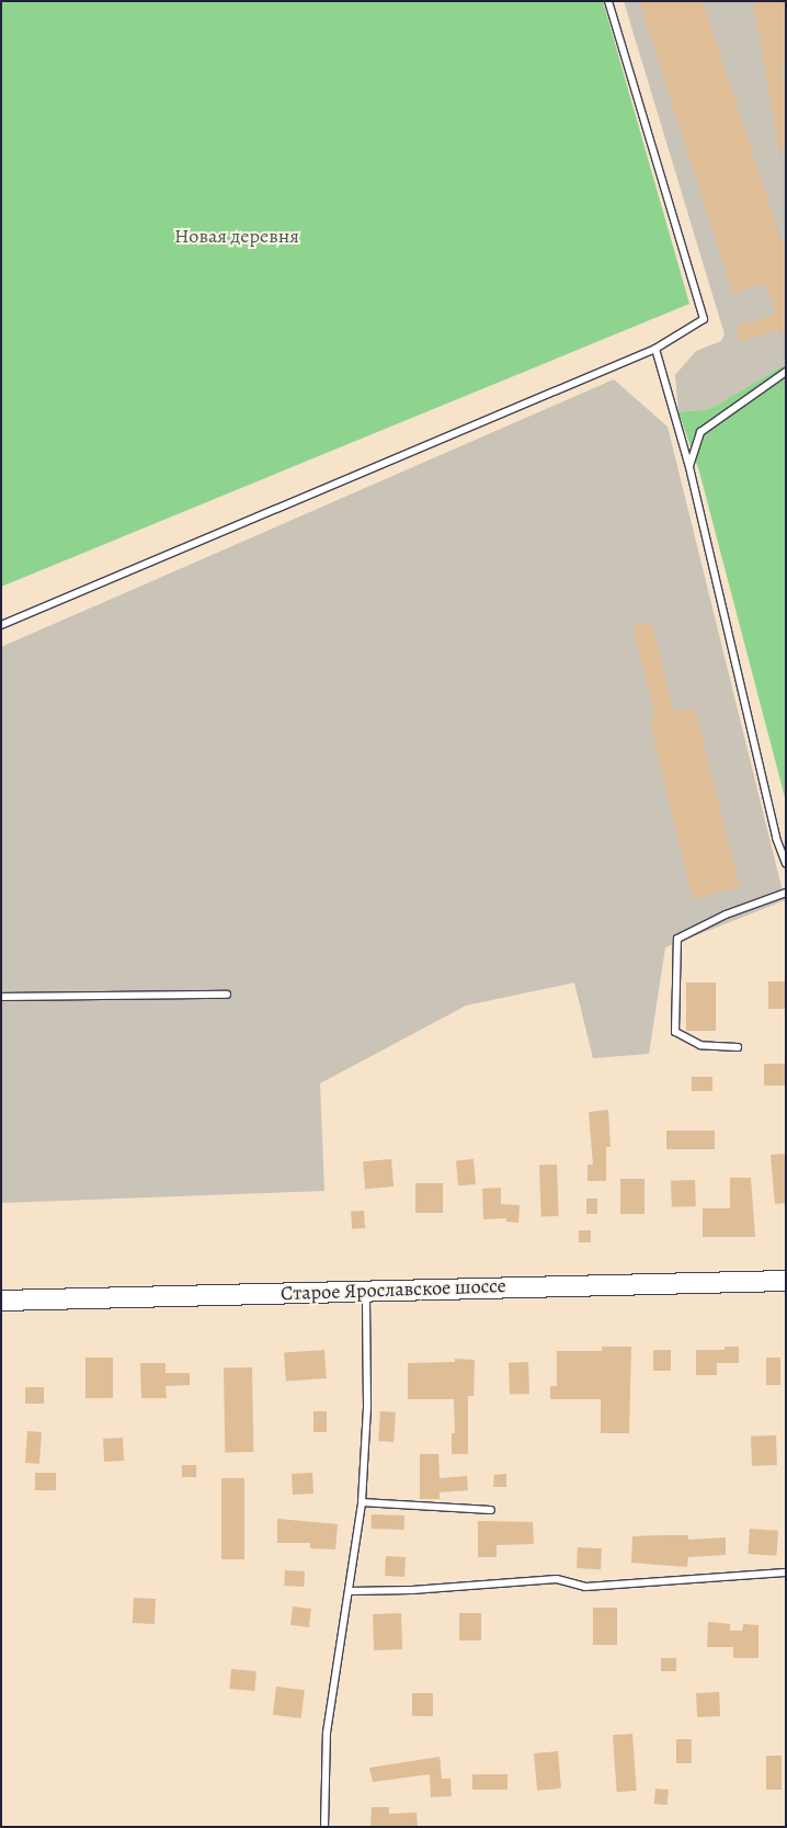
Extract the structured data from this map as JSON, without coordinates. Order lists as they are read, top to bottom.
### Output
{
  "streets": {
    "main road": ["Старое Ярославское шоссе"]
  },
  "parks": ["Новая деревня"]
}
